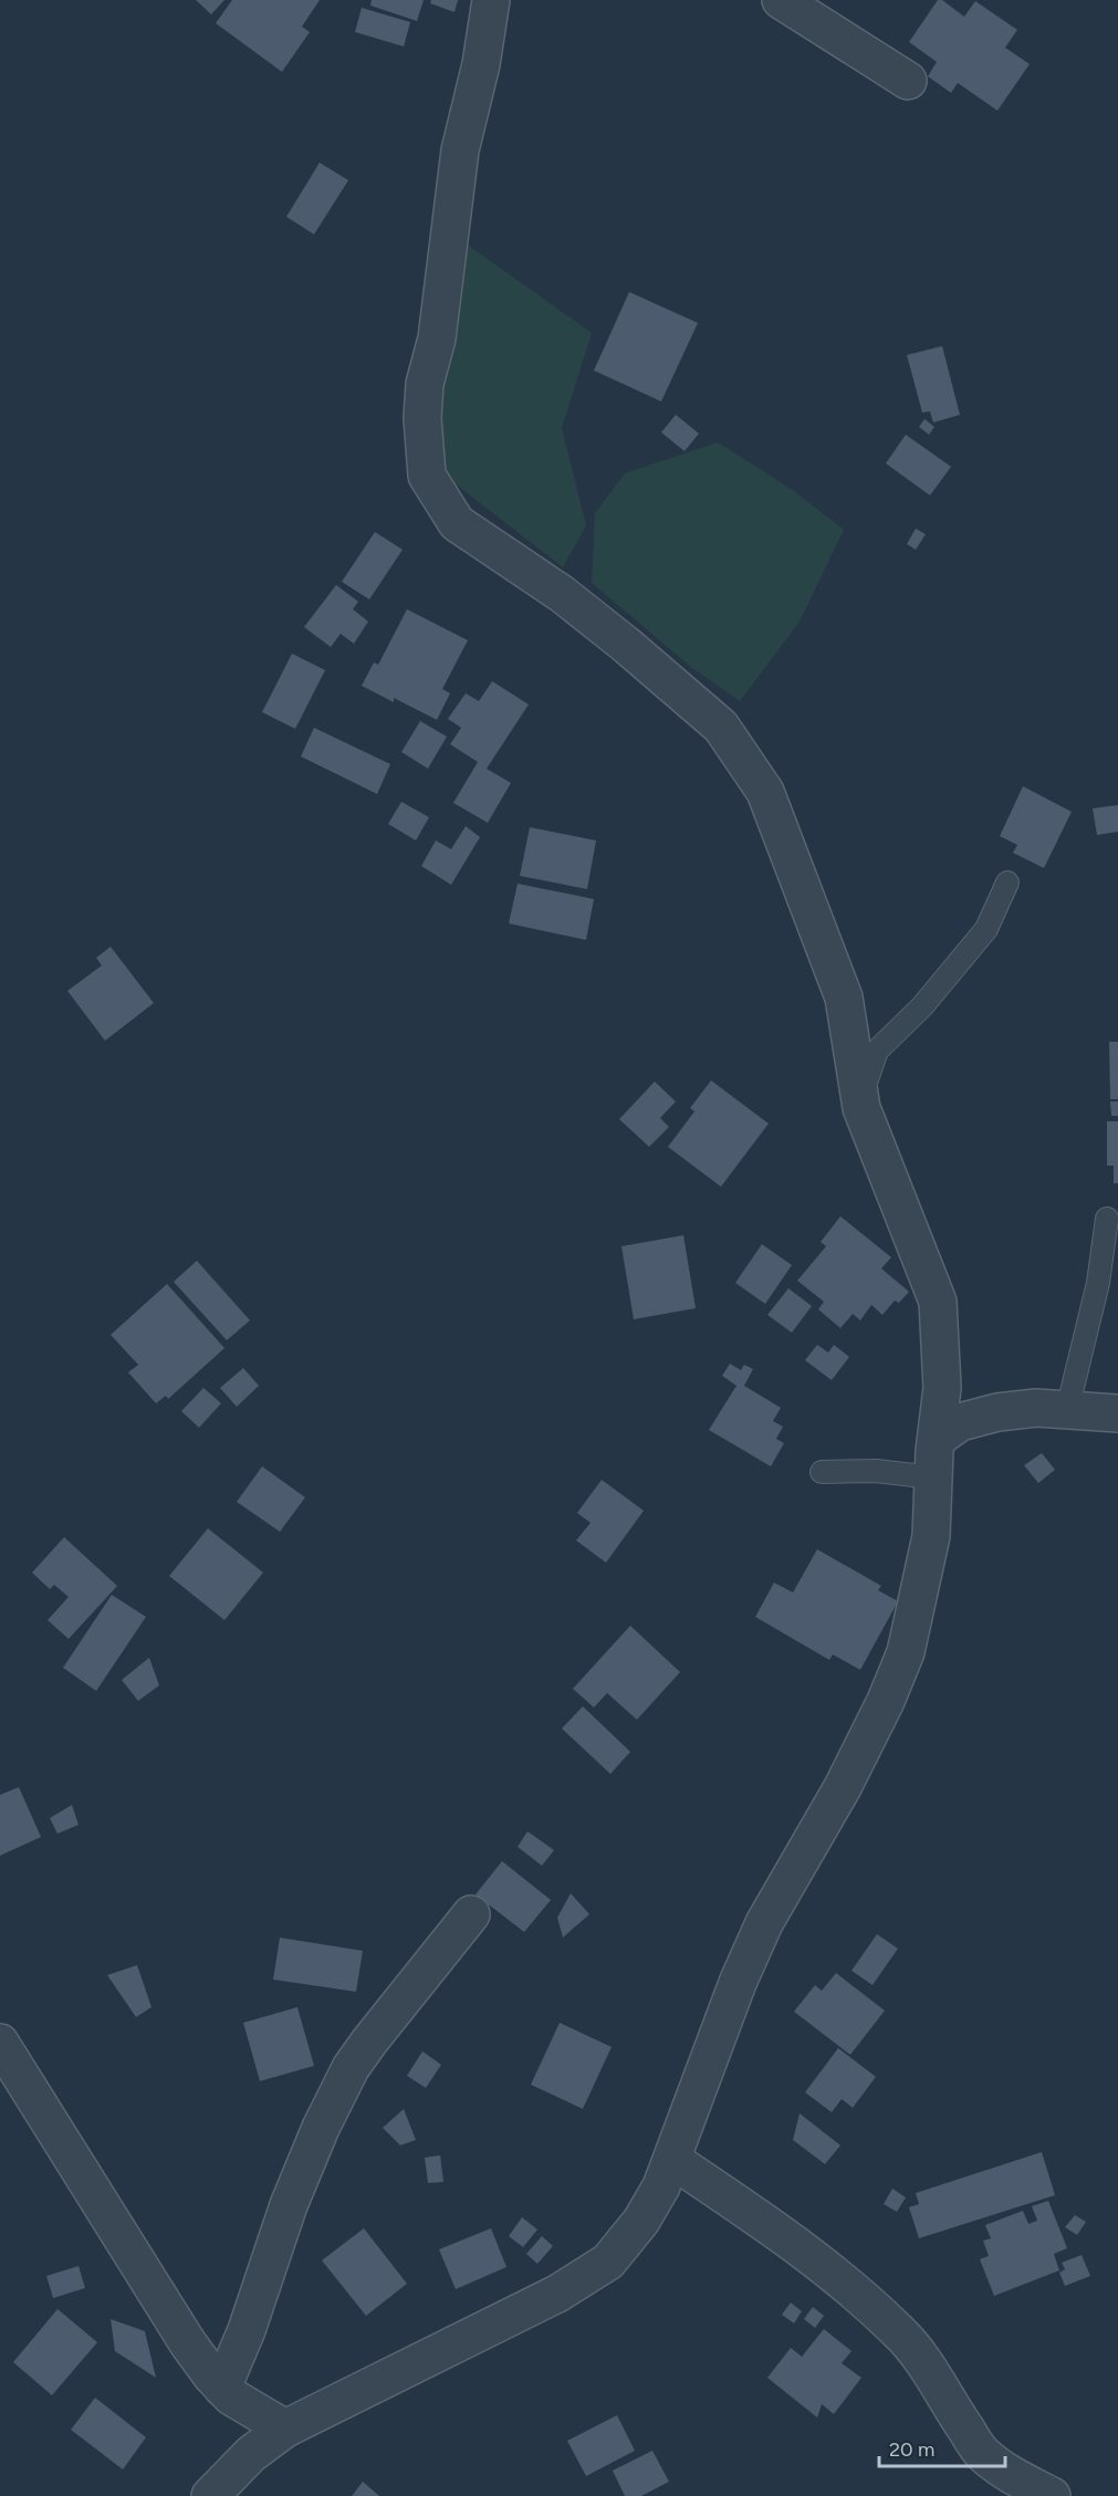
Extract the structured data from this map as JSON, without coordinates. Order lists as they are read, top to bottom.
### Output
{
  "scale_bar": "20 m"
}
